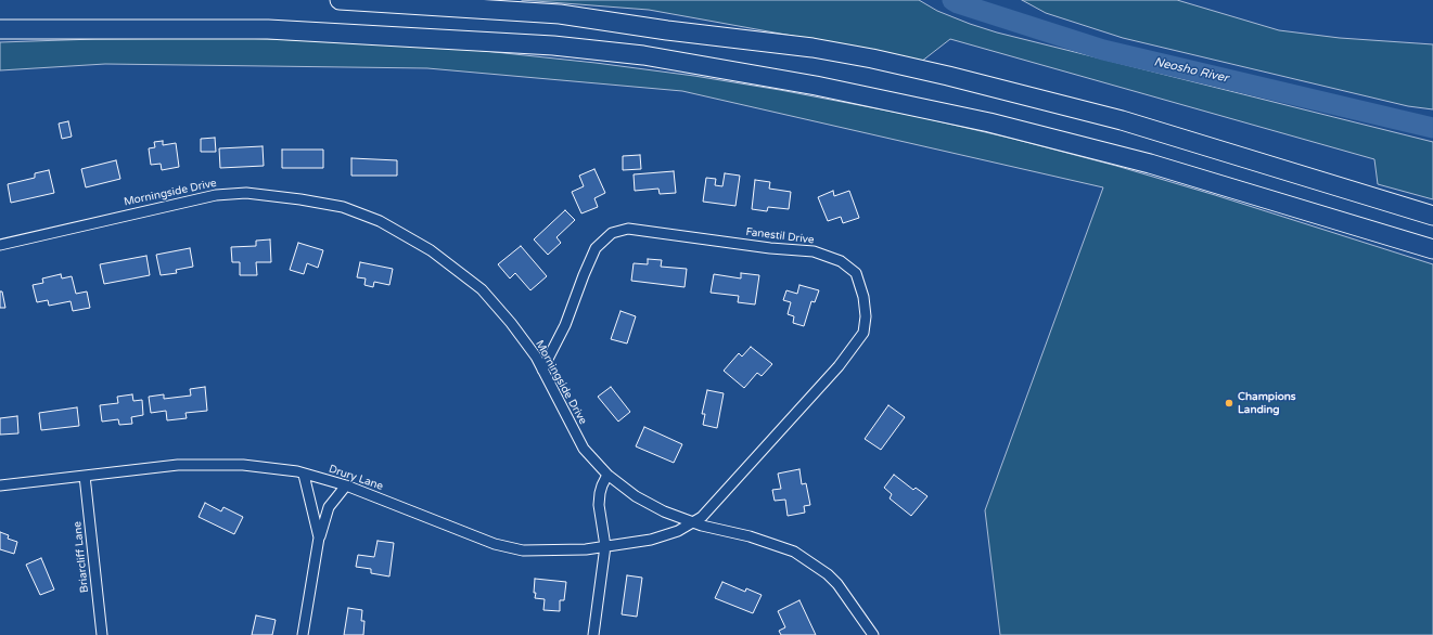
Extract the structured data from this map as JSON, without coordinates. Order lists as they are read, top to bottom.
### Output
{
  "streets": {
    "street": [
      "Morningside Drive",
      "Fanestil Drive",
      "Drury Lane",
      "Briarcliff Lane"
    ]
  },
  "crossings": [
    ["Morningside Drive", "Fanestil Drive"],
    ["Morningside Drive", "Drury Lane"],
    ["Fanestil Drive", "Drury Lane"],
    ["Drury Lane", "Briarcliff Lane"]
  ],
  "water": ["Neosho River"],
  "places": ["Champions Landing"]
}
